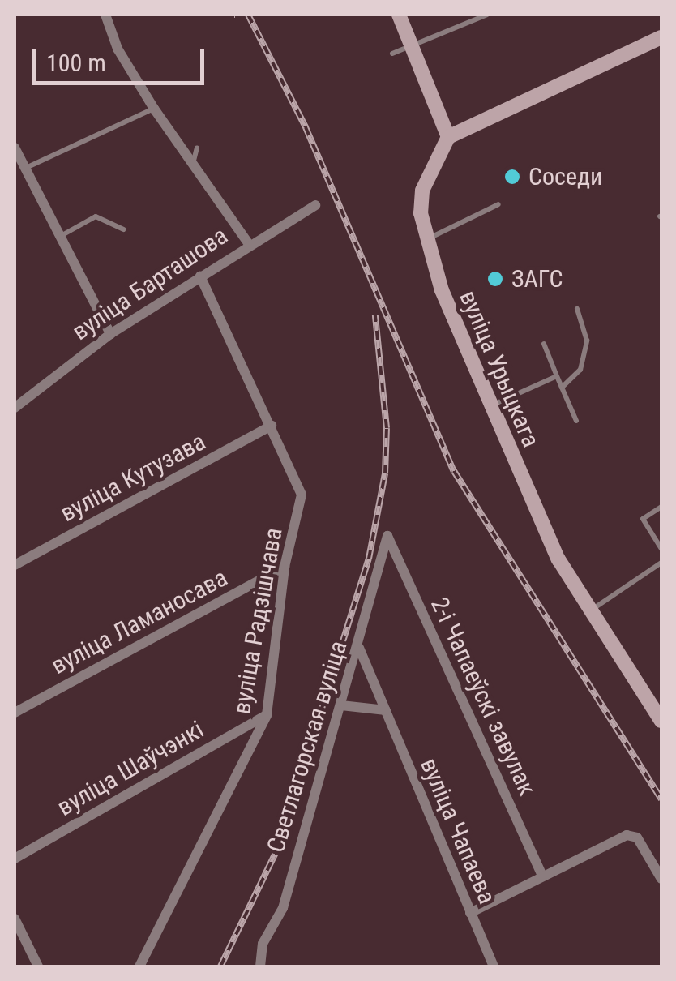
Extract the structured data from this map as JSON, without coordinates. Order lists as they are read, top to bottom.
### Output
{
  "streets": {
    "main road": ["вуліца Урыцкага"],
    "street": [
      "вуліца Барташова",
      "вуліца Кутузава",
      "вуліца Радзішчава",
      "вуліца Ламаносава",
      "2-і Чапаеўскі завулак",
      "Светлагорская вуліца",
      "вуліца Шаўчэнкі",
      "вуліца Чапаева"
    ]
  },
  "crossings": [
    ["вуліца Барташова", "вуліца Радзішчава"],
    ["вуліца Кутузава", "вуліца Радзішчава"],
    ["вуліца Радзішчава", "вуліца Ламаносава"],
    ["вуліца Радзішчава", "вуліца Шаўчэнкі"],
    ["2-і Чапаеўскі завулак", "Светлагорская вуліца"],
    ["Светлагорская вуліца", "вуліца Чапаева"]
  ],
  "places": ["Соседи", "ЗАГС"],
  "scale_bar": "100 m"
}
